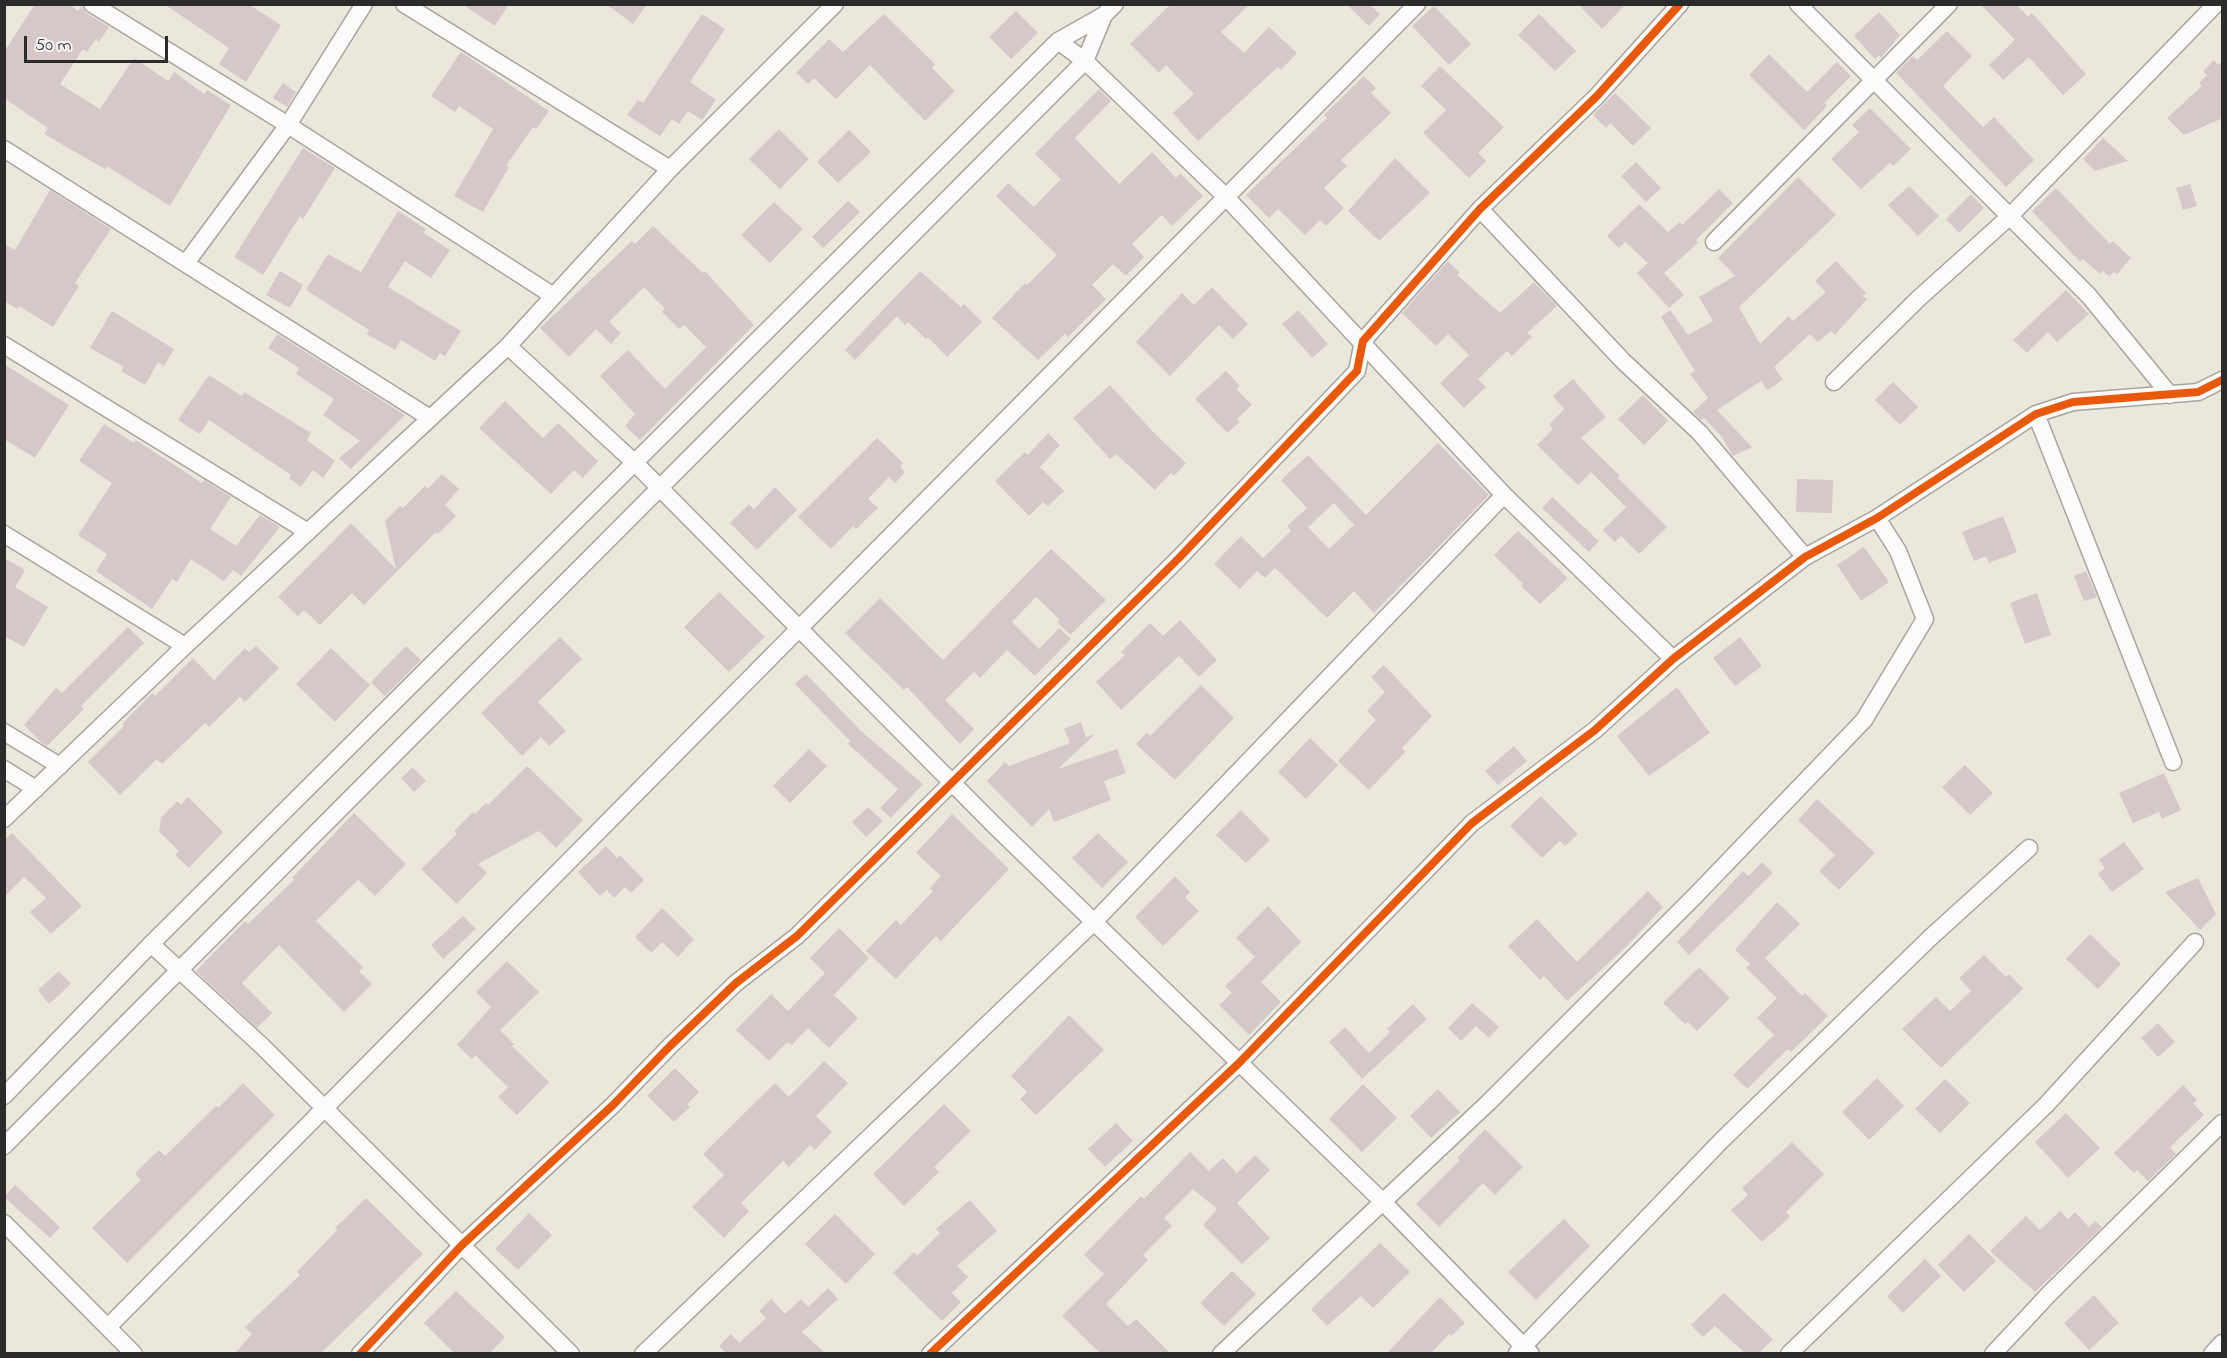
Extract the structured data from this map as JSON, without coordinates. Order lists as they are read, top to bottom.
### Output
{
  "scale_bar": "50 m"
}
